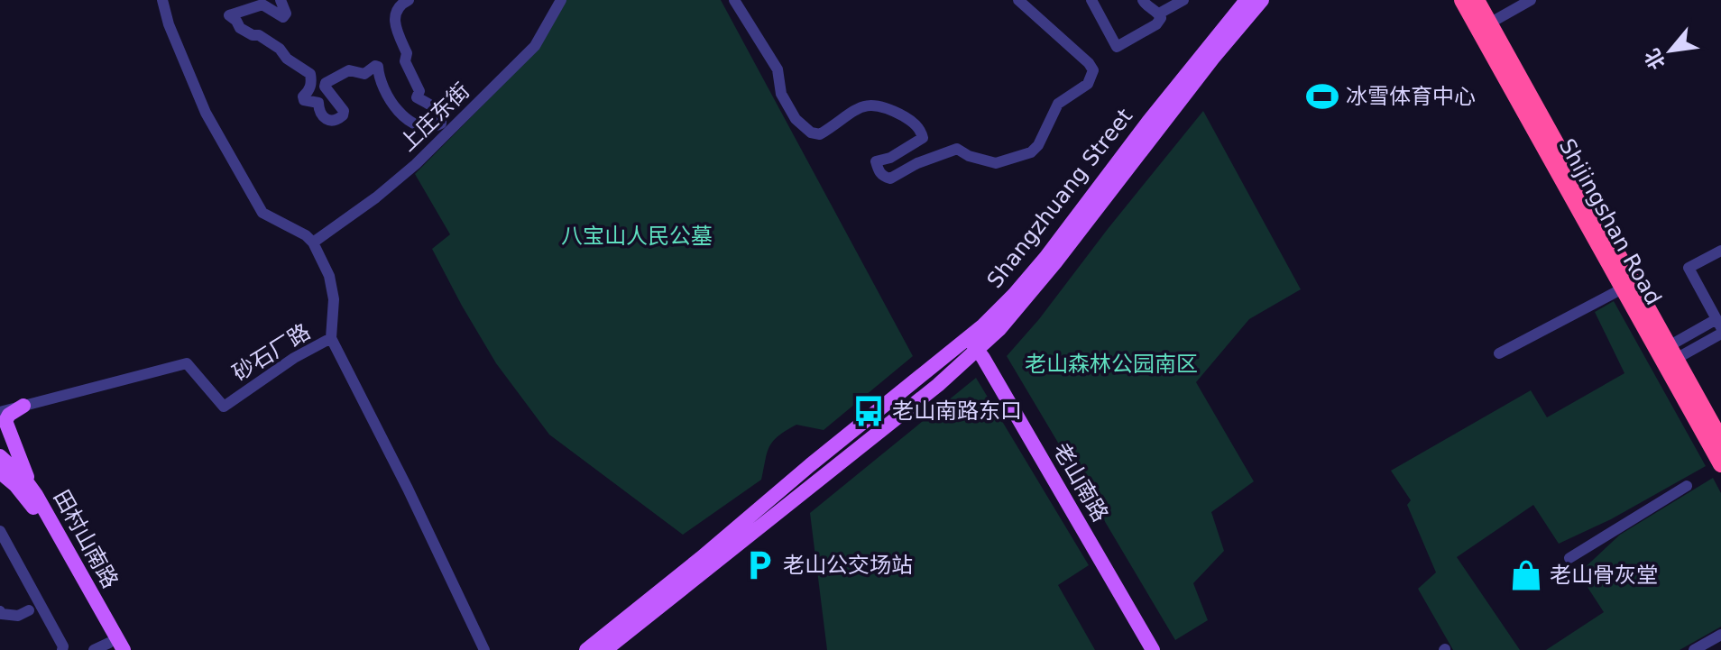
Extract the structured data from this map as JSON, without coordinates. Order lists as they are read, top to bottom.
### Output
{
  "streets": {
    "highway": ["Shijingshan Road"],
    "main road": ["Shangzhuang Street", "老山南路", "田村山南路"],
    "street": ["上庄东街", "砂石厂路"]
  },
  "crossings": [
    ["Shangzhuang Street", "老山南路"]
  ],
  "parks": ["八宝山人民公墓", "老山森林公园南区"],
  "places": {
    "sports": ["冰雪体育中心"],
    "bus stop": ["老山南路东口"],
    "parking": ["老山公交场站"],
    "shop": ["老山骨灰堂"]
  },
  "north": "bottom left"
}
